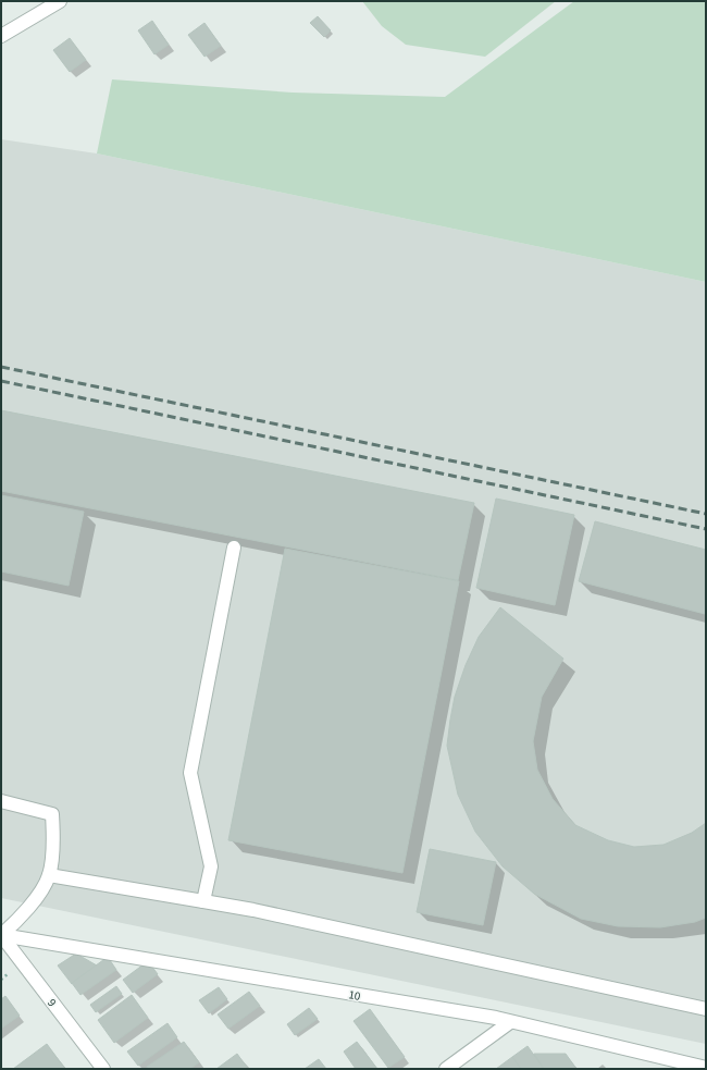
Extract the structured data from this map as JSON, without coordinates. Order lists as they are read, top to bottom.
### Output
{
  "streets": {
    "street": ["10", "9"]
  },
  "crossings": [
    ["10", "9"]
  ]
}
